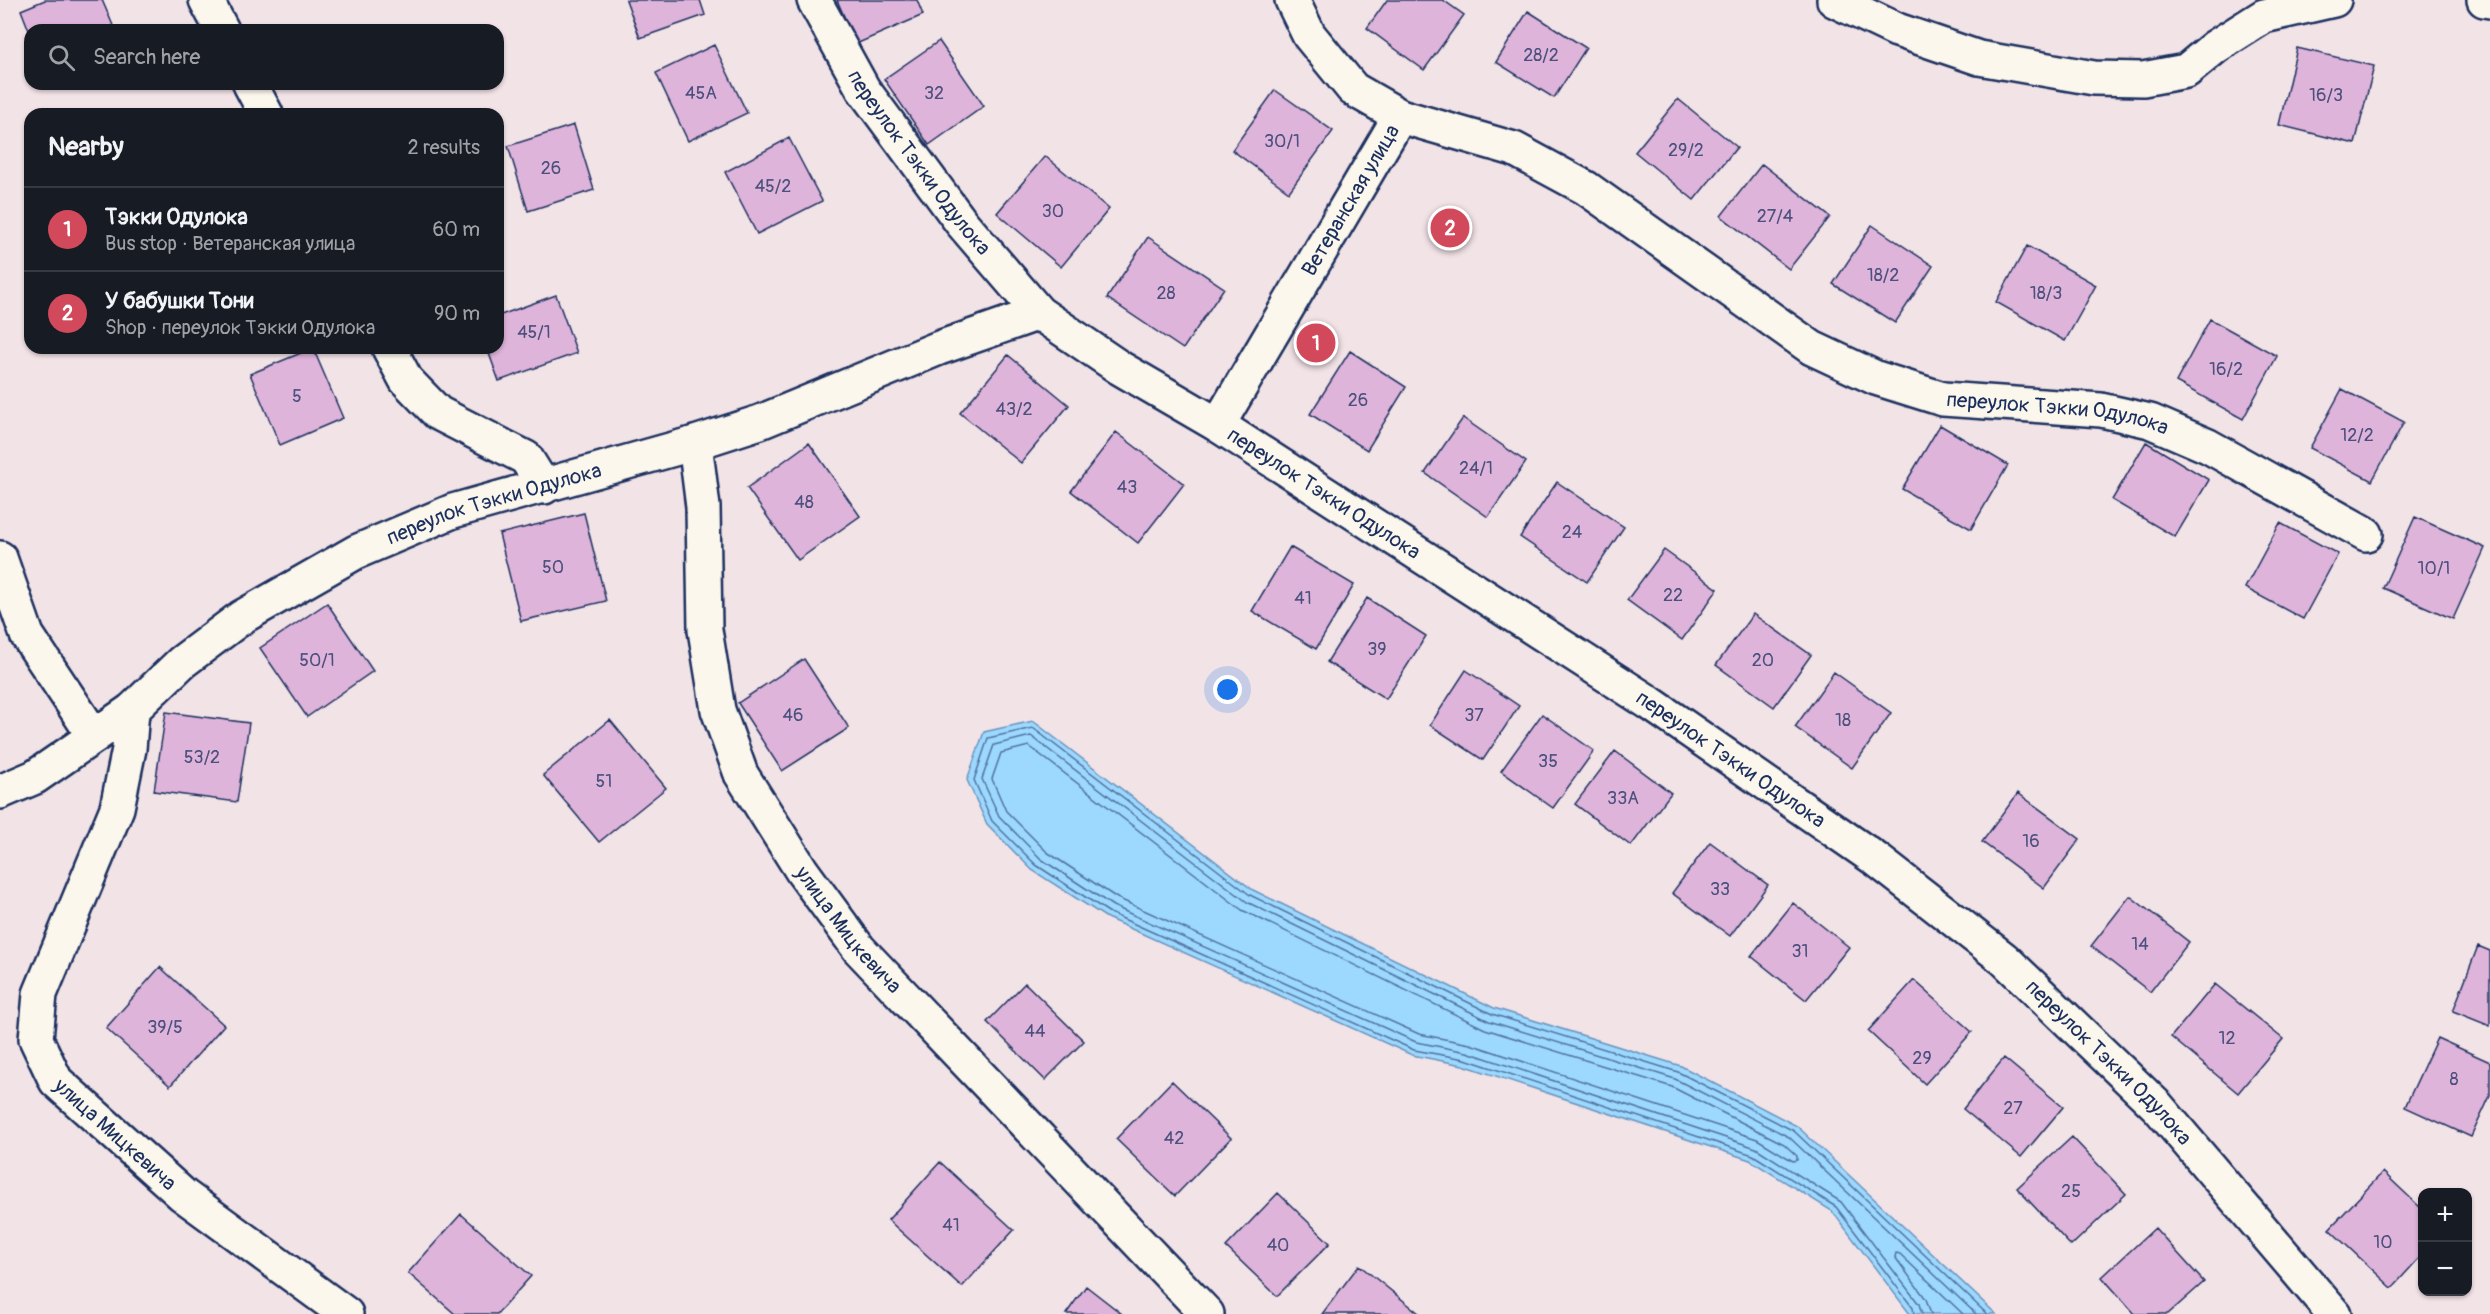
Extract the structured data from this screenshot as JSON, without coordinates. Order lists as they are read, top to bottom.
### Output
{
  "streets": {
    "street": ["переулок Тэкки Одулока", "Ветеранская улица", "улица Мицкевича"]
  },
  "crossings": [
    ["переулок Тэкки Одулока", "Ветеранская улица"],
    ["переулок Тэкки Одулока", "улица Мицкевича"]
  ],
  "house_numbers": [
    "28/2",
    "45А",
    "32",
    "16/3",
    "30/1",
    "29/2",
    "26",
    "45/2",
    "30",
    "27/4",
    "18/2",
    "28",
    "18/3",
    "45/1",
    "16/2",
    "5",
    "26",
    "43/2",
    "12/2",
    "24/1",
    "43",
    "48",
    "24",
    "50",
    "10/1",
    "22",
    "41",
    "39",
    "50/1",
    "20",
    "46",
    "37",
    "18",
    "53/2",
    "35",
    "51",
    "33А",
    "16",
    "33",
    "14",
    "31",
    "39/5",
    "44",
    "12",
    "29",
    "8",
    "27",
    "42",
    "25",
    "41",
    "10",
    "40"
  ],
  "page": {
    "search": "Search here",
    "heading": ["Nearby", "2 results"],
    "list": [
      {
        "mark": "1",
        "name": "Тэкки Одулока",
        "note": "Bus stop · Ветеранская улица",
        "value": "60 m"
      },
      {
        "mark": "2",
        "name": "У бабушки Тони",
        "note": "Shop · переулок Тэкки Одулока",
        "value": "90 m"
      }
    ],
    "pins": ["2", "1"],
    "map_buttons": ["+", "−"]
  }
}
